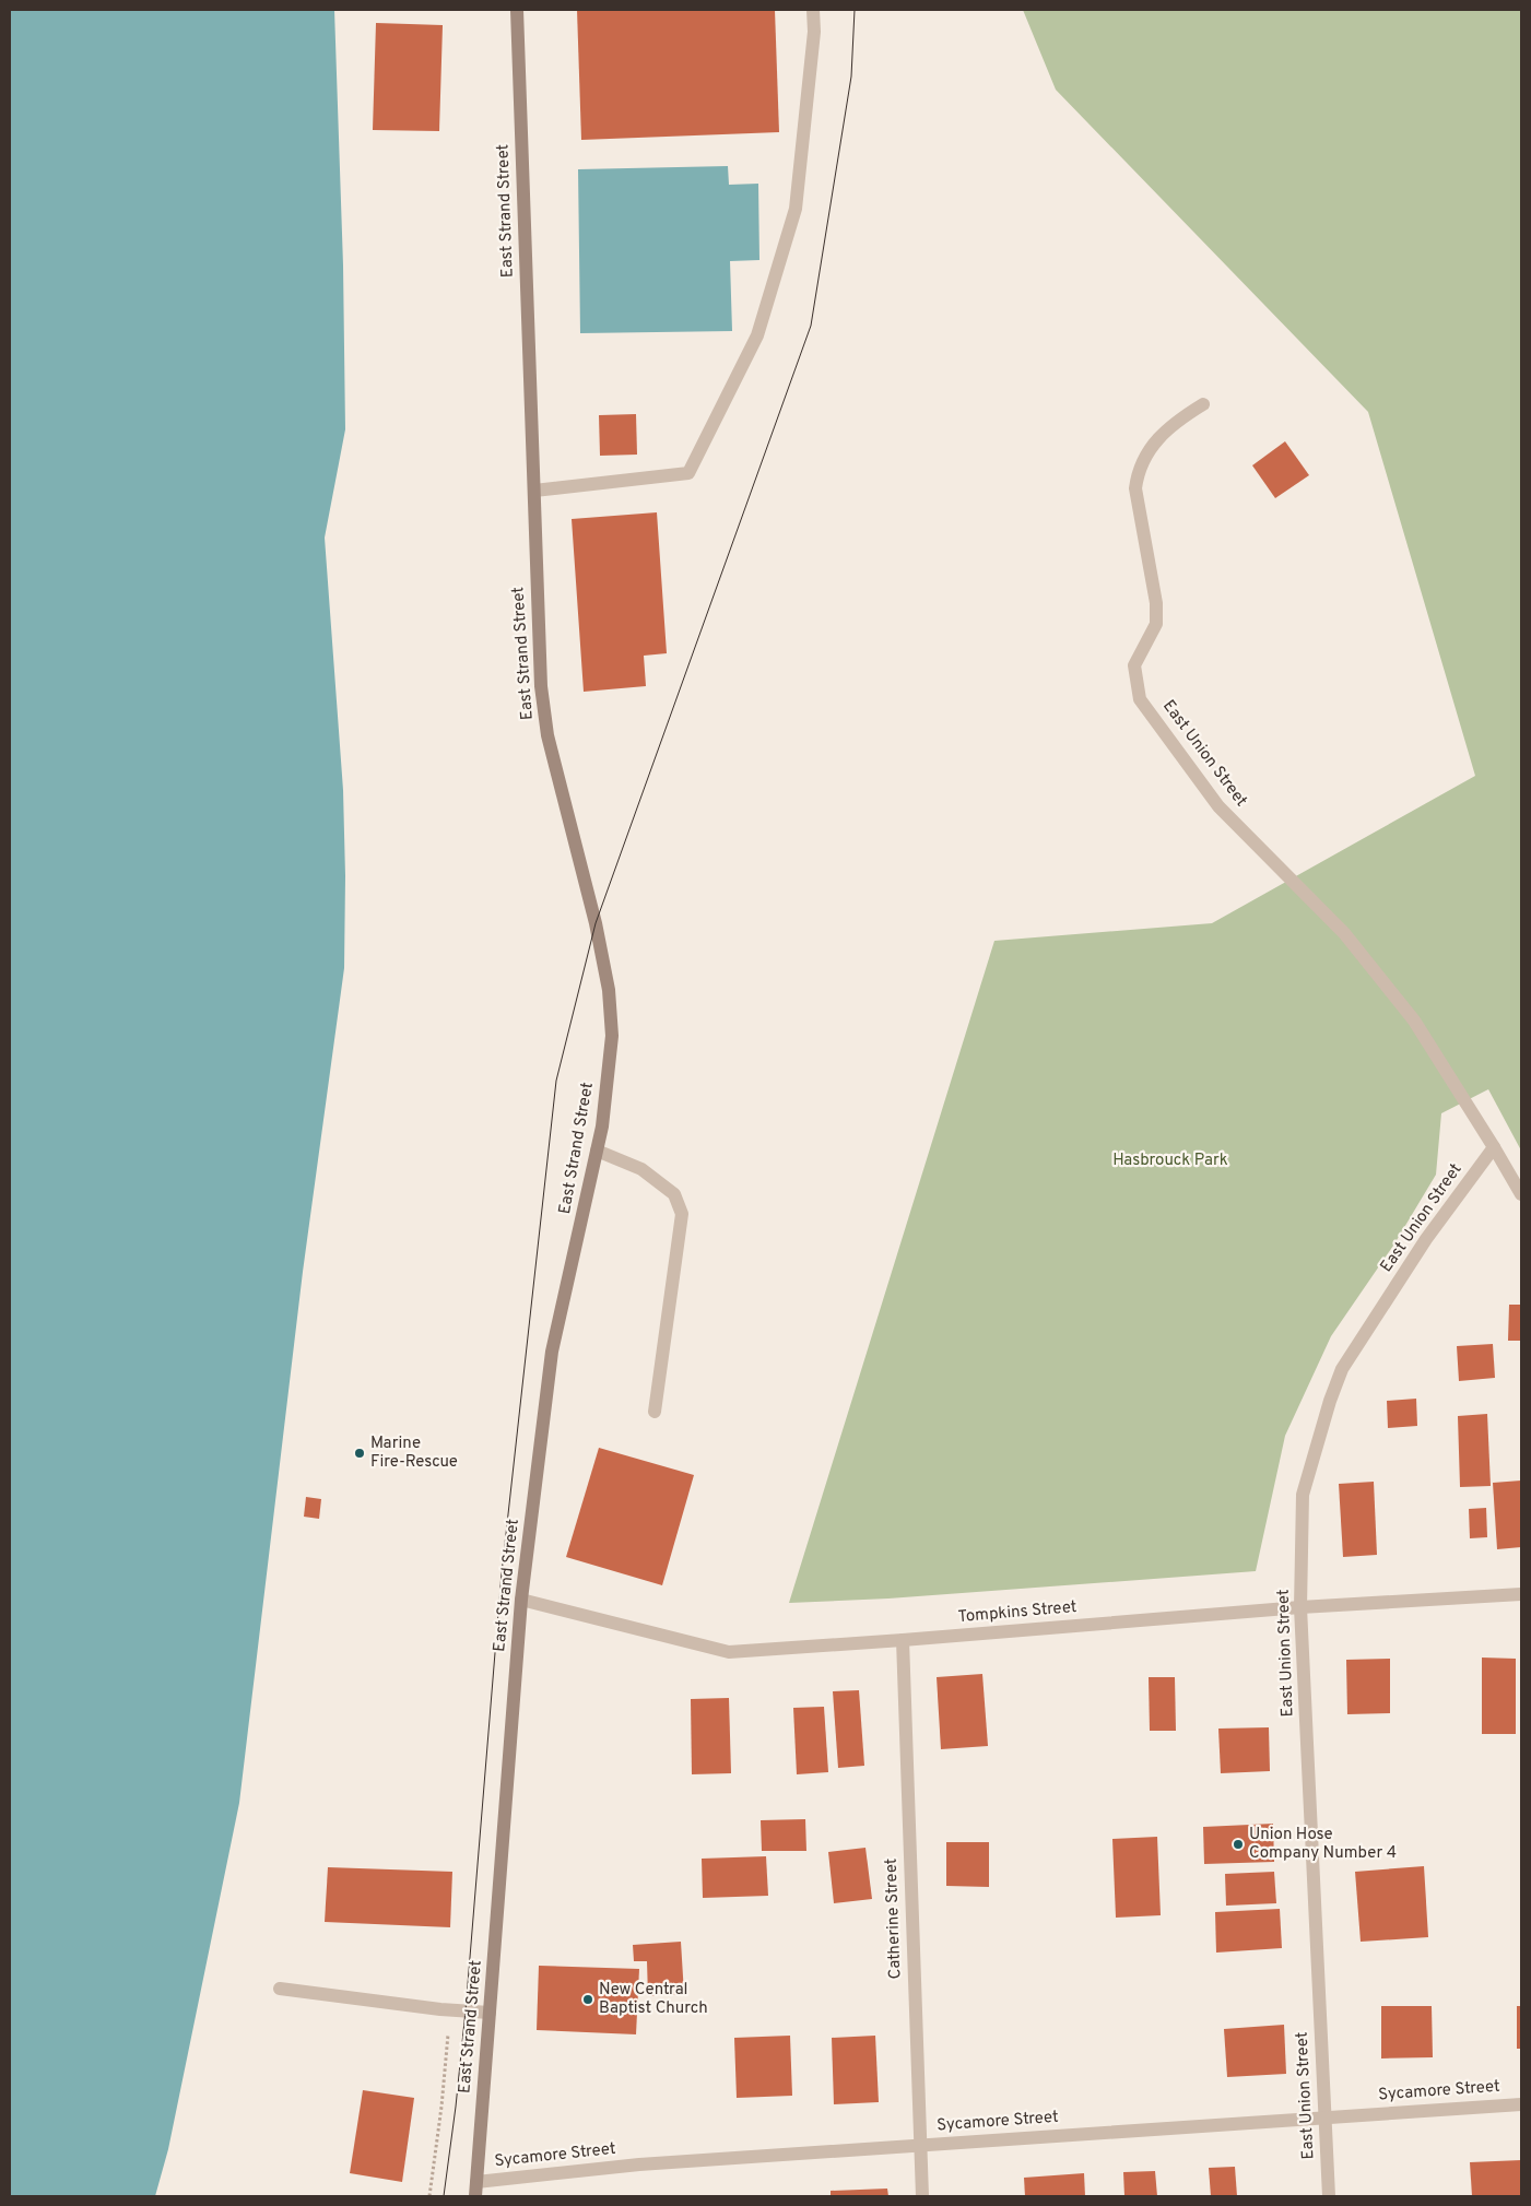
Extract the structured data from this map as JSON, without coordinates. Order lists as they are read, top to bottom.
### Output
{
  "streets": {
    "street": [
      "East Strand Street",
      "East Union Street",
      "Tompkins Street",
      "Catherine Street",
      "Sycamore Street"
    ]
  },
  "crossings": [
    ["East Strand Street", "Tompkins Street"],
    ["East Strand Street", "Sycamore Street"],
    ["East Union Street", "Tompkins Street"],
    ["East Union Street", "Sycamore Street"],
    ["Tompkins Street", "Catherine Street"],
    ["Catherine Street", "Sycamore Street"]
  ],
  "parks": ["Hasbrouck Park"],
  "places": ["Marine Fire-Rescue", "Union Hose Company Number 4", "New Central Baptist Church"]
}
